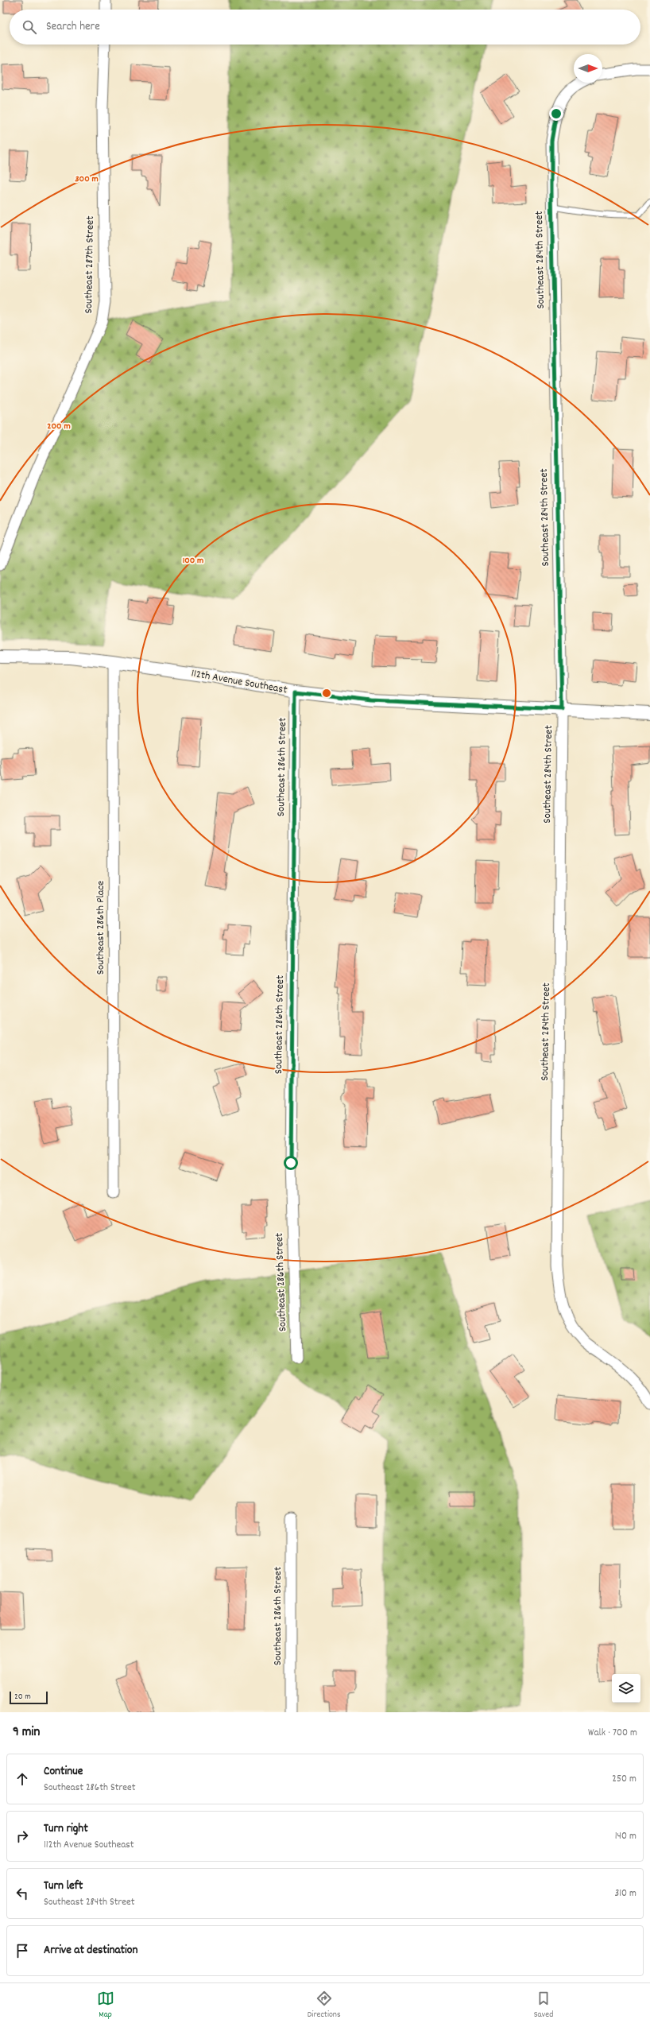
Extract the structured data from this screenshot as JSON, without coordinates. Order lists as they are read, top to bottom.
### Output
{
  "streets": {
    "street": [
      "Southeast 284th Street",
      "Southeast 287th Street",
      "112th Avenue Southeast",
      "Southeast 286th Street",
      "Southeast 286th Place"
    ]
  },
  "crossings": [
    ["Southeast 284th Street", "112th Avenue Southeast"],
    ["112th Avenue Southeast", "Southeast 286th Street"],
    ["112th Avenue Southeast", "Southeast 286th Place"]
  ],
  "scale_bar": "20 m",
  "north": "right",
  "page": {
    "search": "Search here",
    "scale": "20 m",
    "heading": ["9 min", "Walk · 700 m"],
    "list": [
      ["Continue", "Southeast 286th Street", "250 m"],
      ["Turn right", "112th Avenue Southeast", "140 m"],
      ["Turn left", "Southeast 284th Street", "310 m"],
      "Arrive at destination"
    ],
    "nav": ["Map", "Directions", "Saved"]
  },
  "rings": ["300 m", "200 m", "100 m"]
}
